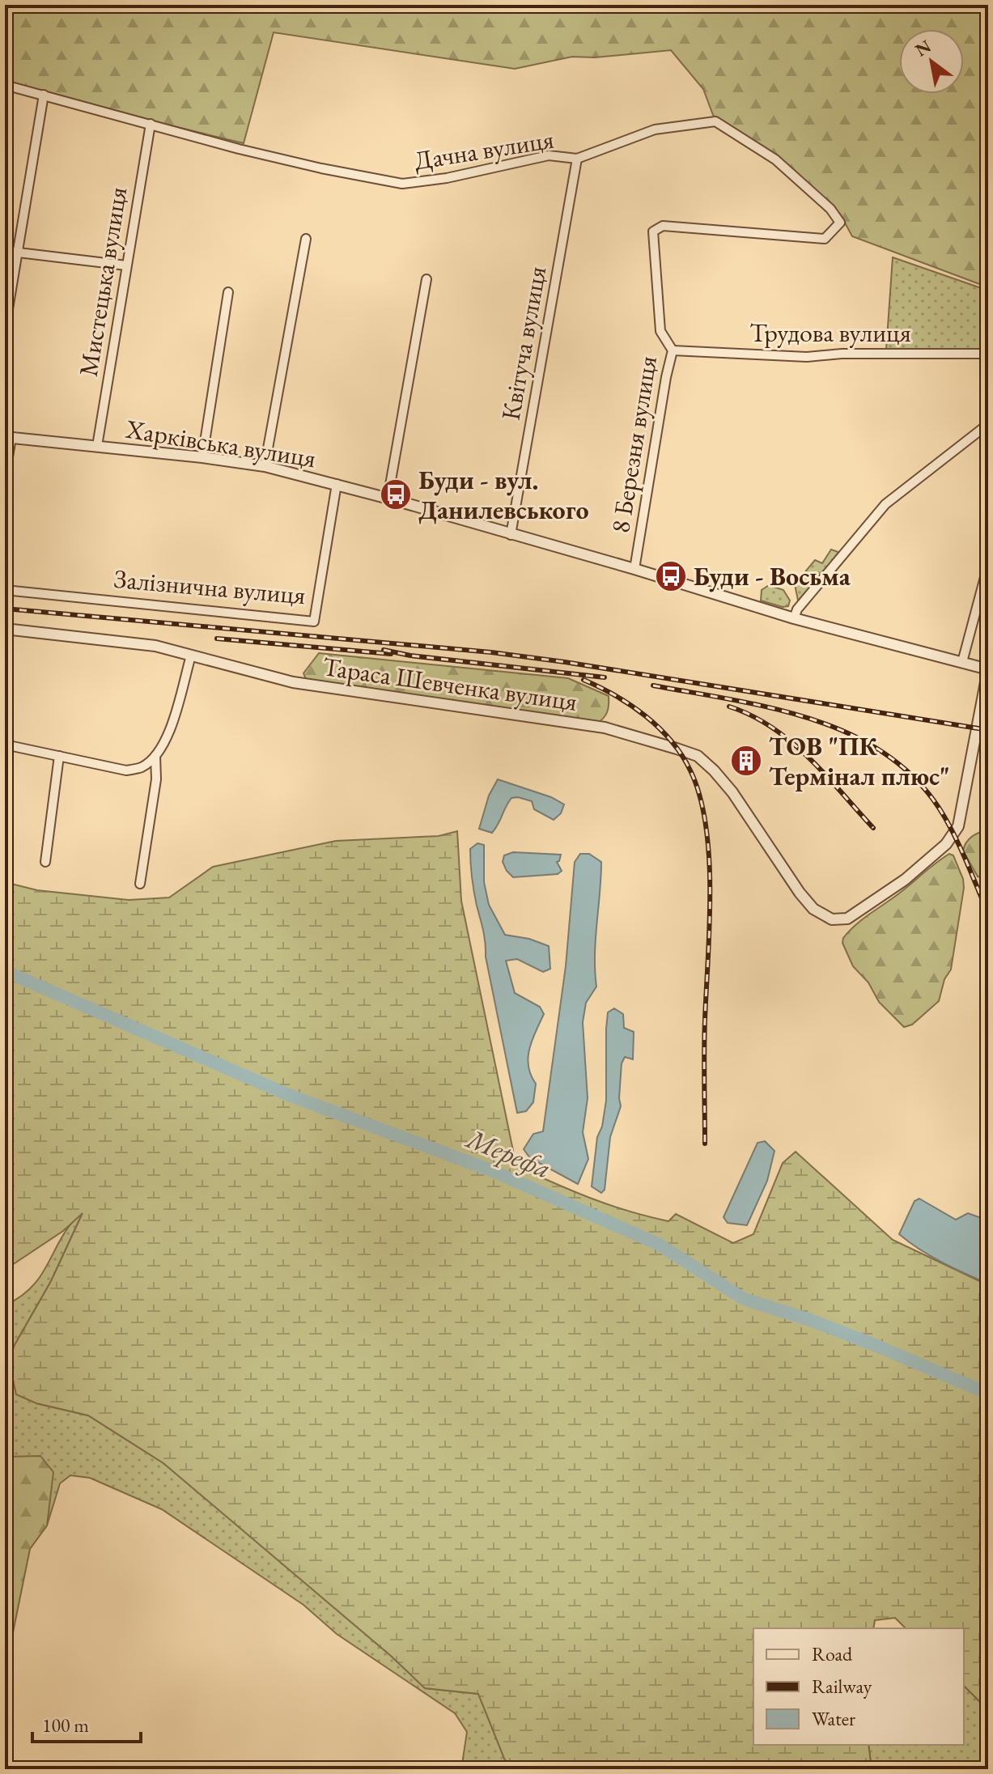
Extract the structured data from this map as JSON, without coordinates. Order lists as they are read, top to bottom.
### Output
{
  "streets": {
    "street": [
      "Дачна вулиця",
      "Мистецька вулиця",
      "Трудова вулиця",
      "Квітуча вулиця",
      "Харківська вулиця",
      "8 Березня вулиця",
      "Залізнична вулиця",
      "Тараса Шевченка вулиця"
    ]
  },
  "crossings": [
    ["Дачна вулиця", "Мистецька вулиця"],
    ["Дачна вулиця", "Квітуча вулиця"],
    ["Дачна вулиця", "8 Березня вулиця"],
    ["Мистецька вулиця", "Харківська вулиця"],
    ["Трудова вулиця", "8 Березня вулиця"],
    ["Квітуча вулиця", "Харківська вулиця"],
    ["Харківська вулиця", "8 Березня вулиця"],
    ["Харківська вулиця", "Залізнична вулиця"],
    ["Харківська вулиця", "Тараса Шевченка вулиця"]
  ],
  "water": ["Мерефа"],
  "places": {
    "bus stop": ["Буди - вул. Данилевського", "Буди - Восьма"],
    "building": ["ТОВ \"ПК Термінал плюс\""]
  },
  "legend": ["Road", "Railway", "Water"],
  "scale_bar": "100 m",
  "north": "top left"
}
